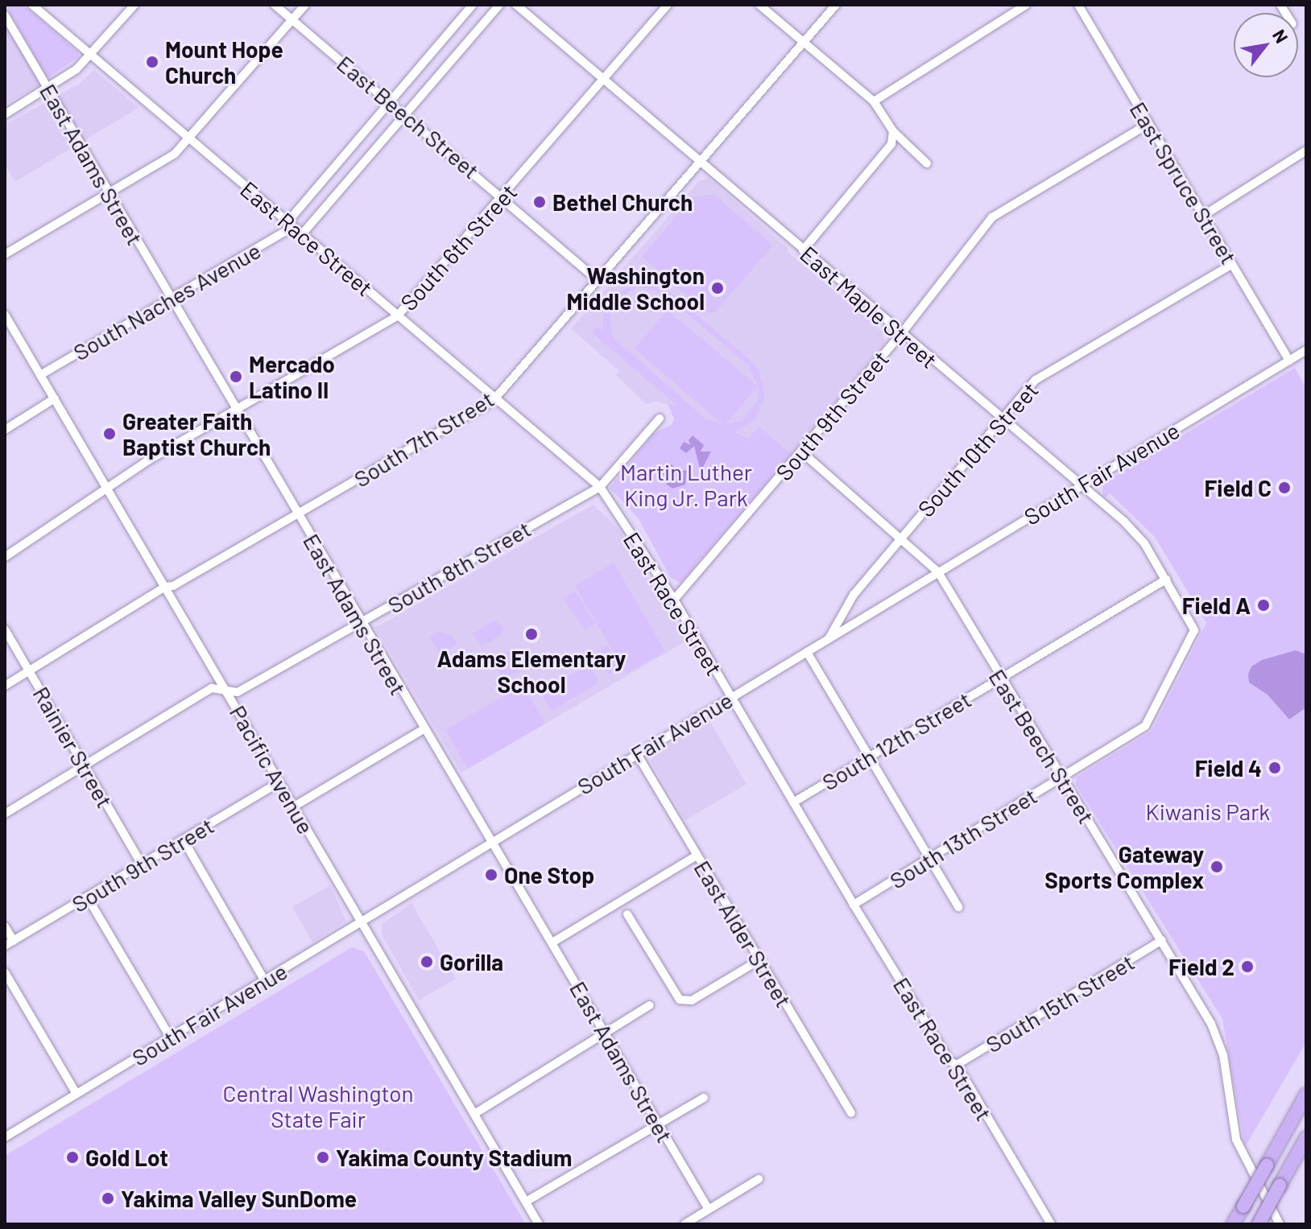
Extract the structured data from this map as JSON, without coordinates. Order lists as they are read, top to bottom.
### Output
{
  "streets": {
    "street": [
      "East Beech Street",
      "East Adams Street",
      "East Spruce Street",
      "East Race Street",
      "South 6th Street",
      "South Naches Avenue",
      "East Maple Street",
      "South 9th Street",
      "South 7th Street",
      "South 10th Street",
      "South Fair Avenue",
      "South 8th Street",
      "South 12th Street",
      "Rainier Street",
      "Pacific Avenue",
      "South 13th Street",
      "East Alder Street",
      "South 15th Street"
    ]
  },
  "crossings": [
    ["East Beech Street", "South 6th Street"],
    ["East Beech Street", "South Naches Avenue"],
    ["East Beech Street", "South 9th Street"],
    ["East Beech Street", "South 7th Street"],
    ["East Beech Street", "South 10th Street"],
    ["East Beech Street", "South Fair Avenue"],
    ["East Beech Street", "South 12th Street"],
    ["East Beech Street", "South 13th Street"],
    ["East Beech Street", "South 15th Street"],
    ["East Adams Street", "South 6th Street"],
    ["East Adams Street", "South Naches Avenue"],
    ["East Adams Street", "South 7th Street"],
    ["East Adams Street", "South Fair Avenue"],
    ["East Adams Street", "South 8th Street"],
    ["East Spruce Street", "South 9th Street"],
    ["East Spruce Street", "South 10th Street"],
    ["East Spruce Street", "South Fair Avenue"],
    ["East Race Street", "South 6th Street"],
    ["East Race Street", "South Naches Avenue"],
    ["East Race Street", "South 9th Street"],
    ["East Race Street", "South 7th Street"],
    ["East Race Street", "South Fair Avenue"],
    ["East Race Street", "South 8th Street"],
    ["East Race Street", "South 12th Street"],
    ["East Race Street", "South 13th Street"],
    ["East Race Street", "South 15th Street"],
    ["South 6th Street", "East Maple Street"],
    ["South 6th Street", "Pacific Avenue"],
    ["South Naches Avenue", "Pacific Avenue"],
    ["East Maple Street", "South 9th Street"],
    ["East Maple Street", "South 7th Street"],
    ["East Maple Street", "South 10th Street"],
    ["East Maple Street", "South Fair Avenue"],
    ["East Maple Street", "South 12th Street"],
    ["East Maple Street", "South 13th Street"],
    ["South 9th Street", "Rainier Street"],
    ["South 9th Street", "Pacific Avenue"],
    ["South 7th Street", "Rainier Street"],
    ["South 7th Street", "Pacific Avenue"],
    ["South 10th Street", "South Fair Avenue"],
    ["South Fair Avenue", "Pacific Avenue"],
    ["South Fair Avenue", "East Alder Street"],
    ["South 8th Street", "Rainier Street"],
    ["South 8th Street", "Pacific Avenue"]
  ],
  "parks": ["Martin Luther King Jr. Park", "Kiwanis Park", "Central Washington State Fair"],
  "places": [
    "Mount Hope Church",
    "Bethel Church",
    "Washington Middle School",
    "Mercado Latino II",
    "Greater Faith Baptist Church",
    "Field C",
    "Field A",
    "Adams Elementary School",
    "Field 4",
    "Gateway Sports Complex",
    "One Stop",
    "Gorilla",
    "Field 2",
    "Gold Lot",
    "Yakima County Stadium",
    "Yakima Valley SunDome"
  ],
  "north": "top right"
}
